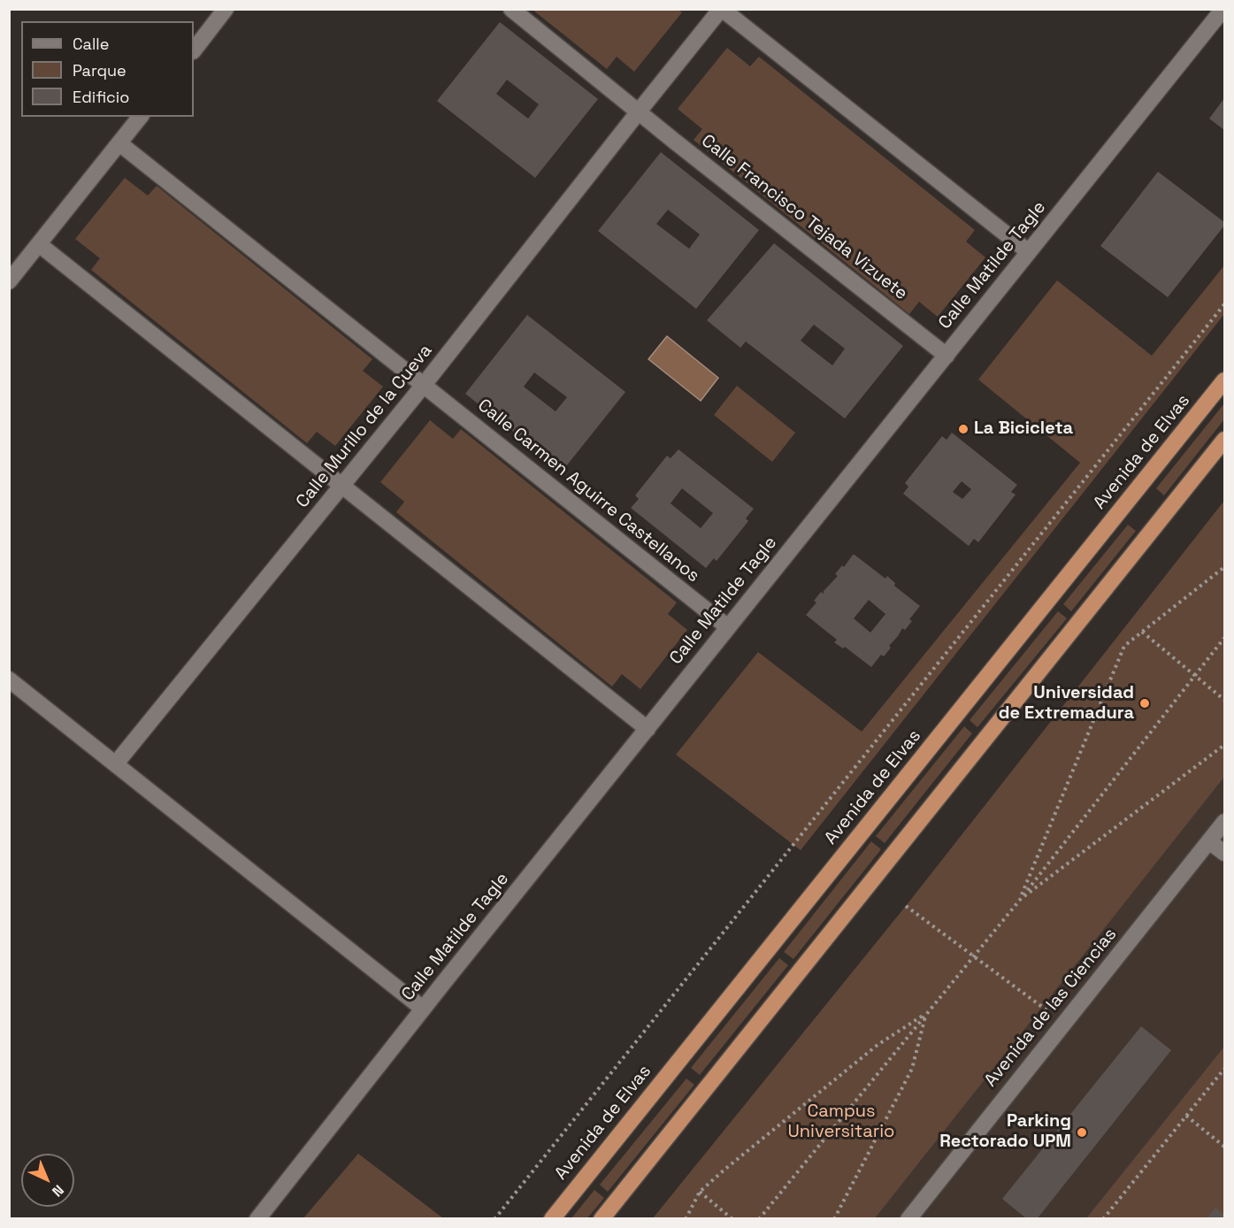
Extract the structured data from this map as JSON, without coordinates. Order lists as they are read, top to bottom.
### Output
{
  "streets": {
    "highway": ["Avenida de Elvas"],
    "street": [
      "Calle Francisco Tejada Vizuete",
      "Calle Matilde Tagle",
      "Calle Murillo de la Cueva",
      "Calle Carmen Aguirre Castellanos",
      "Avenida de las Ciencias"
    ]
  },
  "crossings": [
    ["Calle Francisco Tejada Vizuete", "Calle Matilde Tagle"],
    ["Calle Francisco Tejada Vizuete", "Calle Murillo de la Cueva"],
    ["Calle Matilde Tagle", "Calle Carmen Aguirre Castellanos"],
    ["Calle Murillo de la Cueva", "Calle Carmen Aguirre Castellanos"]
  ],
  "parks": ["Campus Universitario"],
  "places": ["La Bicicleta", "Universidad de Extremadura", "Parking Rectorado UPM"],
  "legend": ["Calle", "Parque", "Edificio"],
  "north": "bottom right"
}
